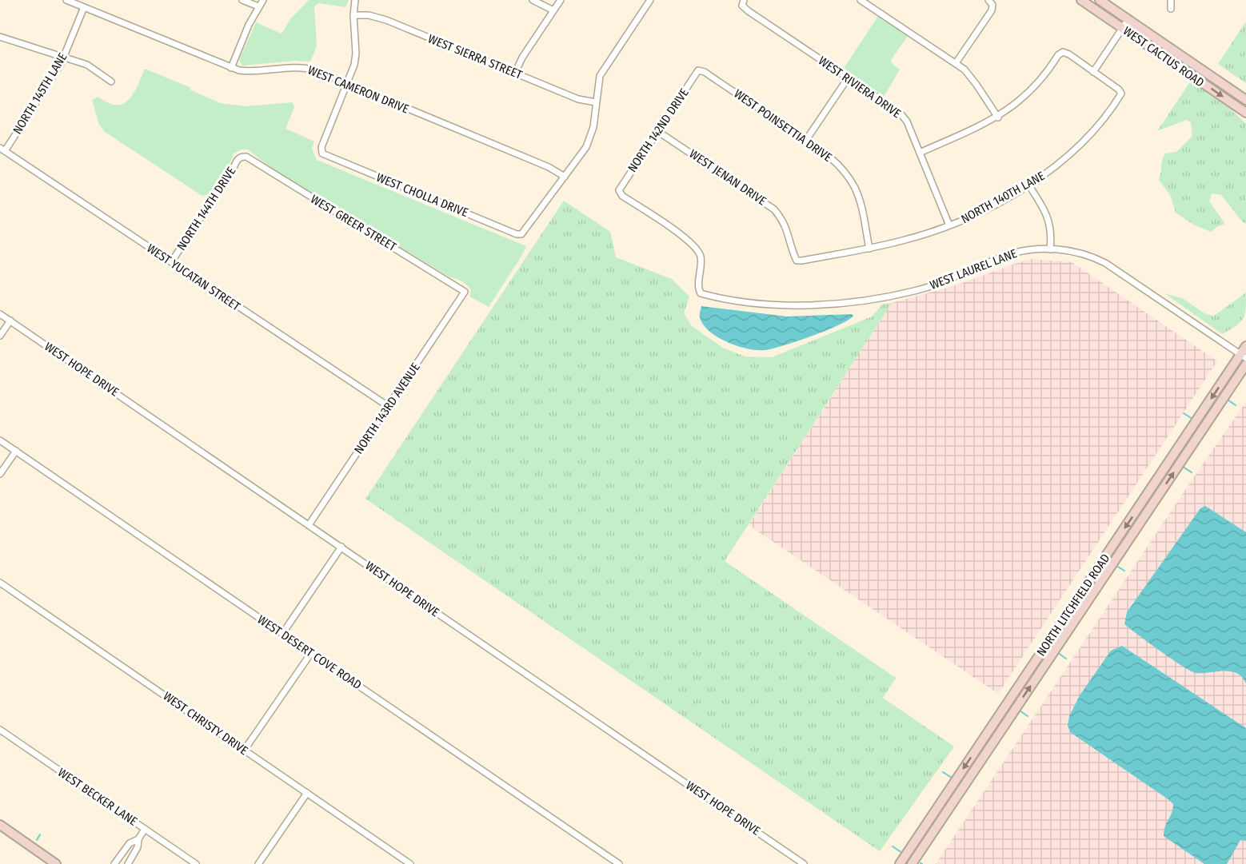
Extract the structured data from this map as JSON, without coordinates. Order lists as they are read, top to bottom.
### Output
{
  "streets": {
    "main road": ["WEST CACTUS ROAD", "NORTH LITCHFIELD ROAD"],
    "street": [
      "WEST SIERRA STREET",
      "WEST RIVIERA DRIVE",
      "WEST CAMERON DRIVE",
      "NORTH 145TH LANE",
      "WEST POINSETTIA DRIVE",
      "NORTH 142ND DRIVE",
      "WEST JENAN DRIVE",
      "WEST CHOLLA DRIVE",
      "NORTH 140TH LANE",
      "NORTH 144TH DRIVE",
      "WEST GREER STREET",
      "WEST LAUREL LANE",
      "WEST YUCATAN STREET",
      "WEST HOPE DRIVE",
      "NORTH 143RD AVENUE",
      "WEST DESERT COVE ROAD",
      "WEST CHRISTY DRIVE",
      "WEST BECKER LANE"
    ]
  },
  "crossings": [
    ["WEST RIVIERA DRIVE", "NORTH 140TH LANE"],
    ["WEST CAMERON DRIVE", "NORTH 145TH LANE"],
    ["WEST CAMERON DRIVE", "WEST CHOLLA DRIVE"],
    ["NORTH 145TH LANE", "WEST YUCATAN STREET"],
    ["WEST POINSETTIA DRIVE", "NORTH 142ND DRIVE"],
    ["WEST POINSETTIA DRIVE", "NORTH 140TH LANE"],
    ["NORTH 142ND DRIVE", "WEST JENAN DRIVE"],
    ["NORTH 142ND DRIVE", "WEST LAUREL LANE"],
    ["WEST JENAN DRIVE", "NORTH 140TH LANE"],
    ["NORTH 144TH DRIVE", "WEST GREER STREET"],
    ["NORTH 144TH DRIVE", "WEST YUCATAN STREET"],
    ["WEST GREER STREET", "NORTH 143RD AVENUE"],
    ["WEST LAUREL LANE", "NORTH LITCHFIELD ROAD"],
    ["WEST YUCATAN STREET", "NORTH 143RD AVENUE"],
    ["WEST HOPE DRIVE", "NORTH 143RD AVENUE"]
  ]
}
